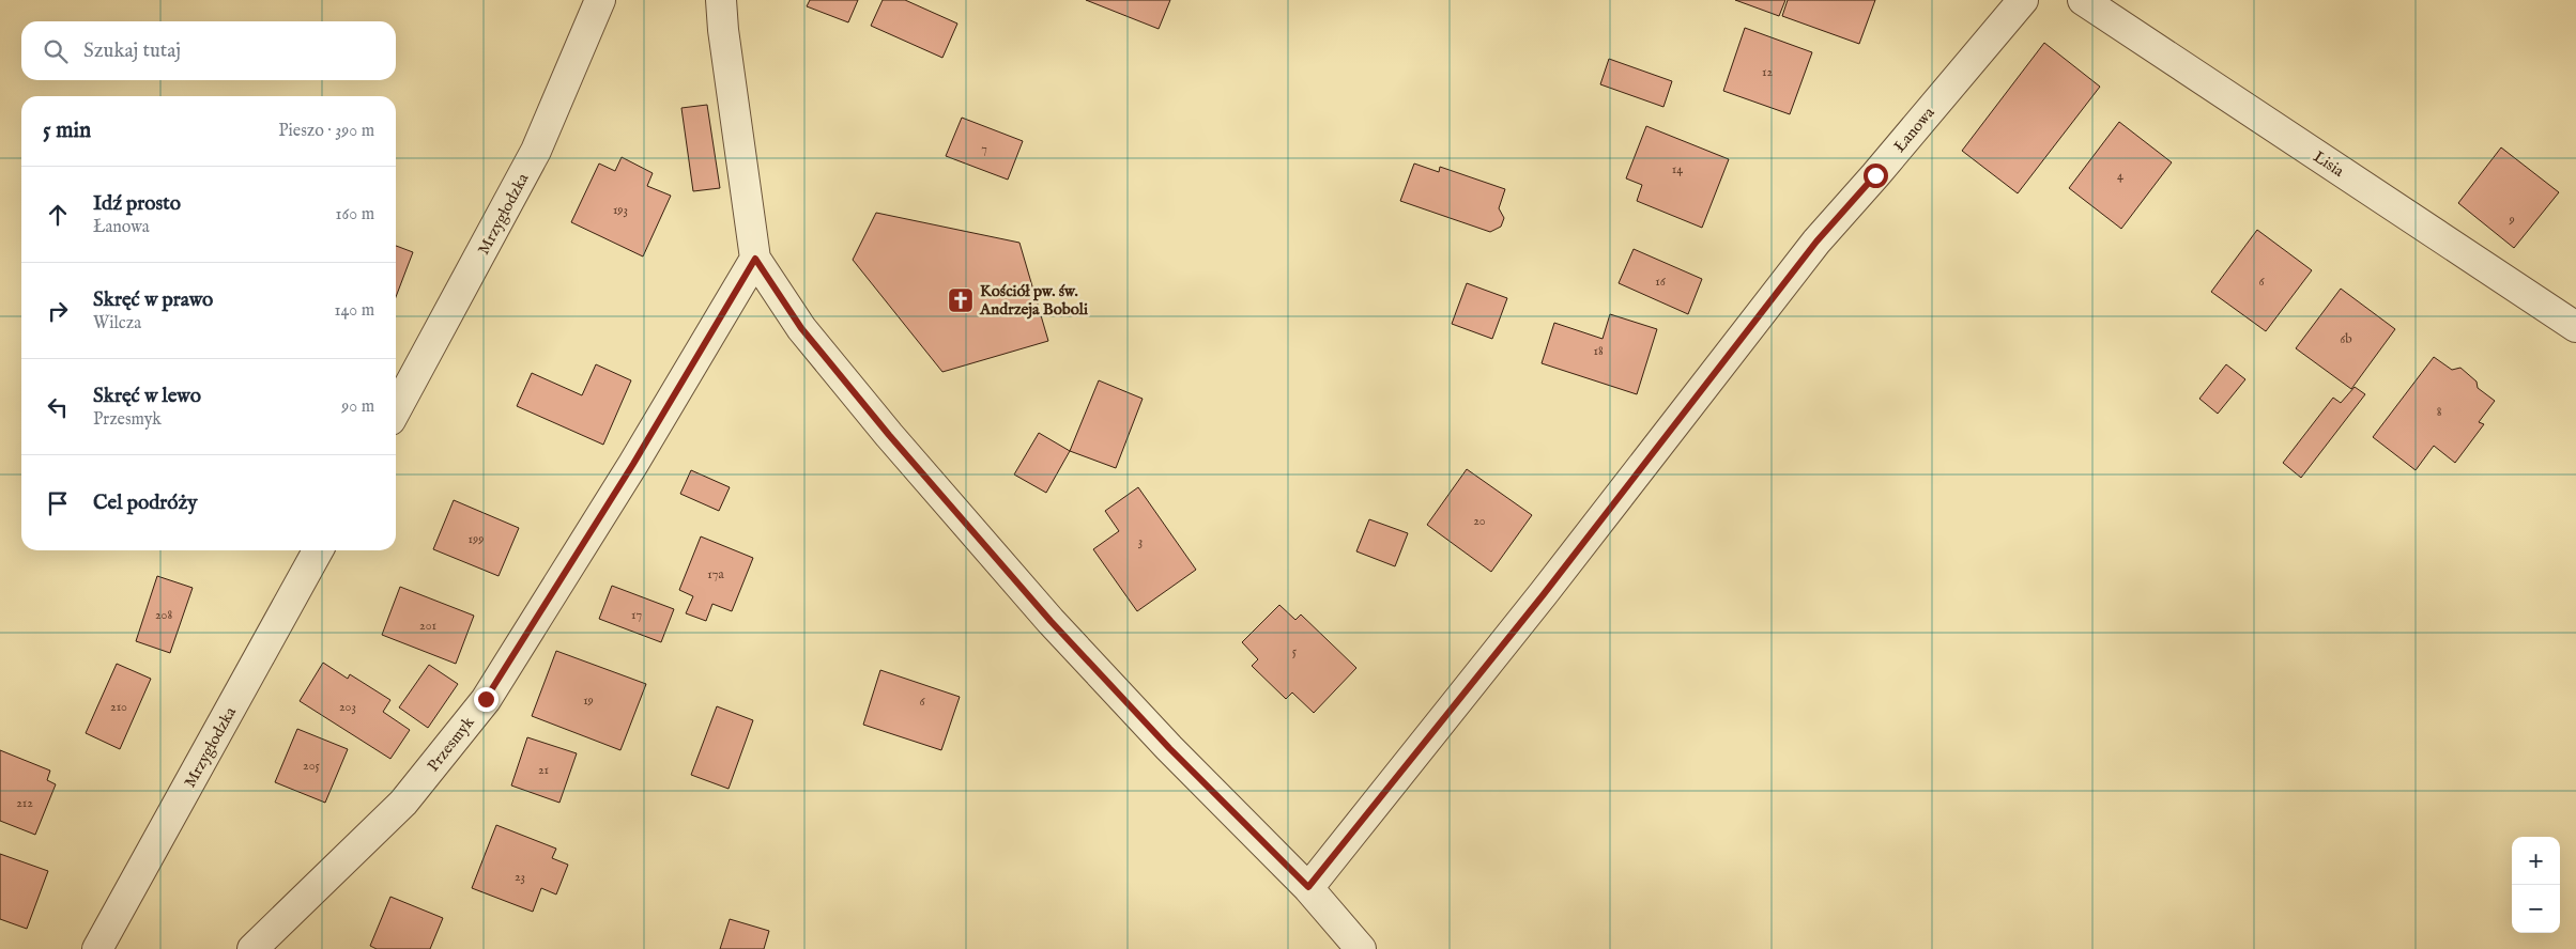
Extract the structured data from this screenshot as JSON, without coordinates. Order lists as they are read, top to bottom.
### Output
{
  "streets": {
    "street": [
      "Łanowa",
      "Lisia",
      "Mrzygłodzka",
      "Przesmyk"
    ]
  },
  "places": {
    "church": ["Kościół pw. św. Andrzeja Boboli"]
  },
  "house_numbers": [
    "12",
    "7",
    "14",
    "4",
    "193",
    "9",
    "16",
    "6",
    "6b",
    "18",
    "8",
    "20",
    "199",
    "3",
    "17a",
    "208",
    "17",
    "201",
    "5",
    "19",
    "6",
    "210",
    "203",
    "205",
    "21",
    "212",
    "23"
  ],
  "page": {
    "search": "Szukaj tutaj",
    "heading": ["5 min", "Pieszo · 390 m"],
    "list": [
      ["Idź prosto", "Łanowa", "160 m"],
      ["Skręć w prawo", "Wilcza", "140 m"],
      ["Skręć w lewo", "Przesmyk", "90 m"],
      "Cel podróży"
    ],
    "map_buttons": ["+", "−"]
  }
}
